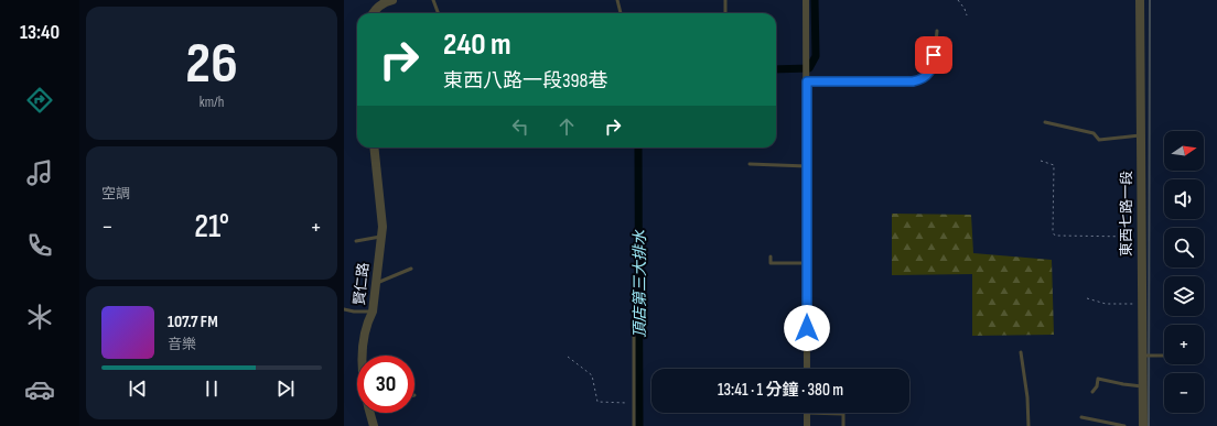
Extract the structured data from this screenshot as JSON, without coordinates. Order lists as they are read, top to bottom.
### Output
{
  "streets": {
    "street": ["東西七路一段", "賢仁路"]
  },
  "water": ["頂店第三大排水"],
  "north": "right",
  "page": {
    "tabs": "13:40",
    "tile": [
      ["26", "km/h"],
      "空調"
    ],
    "turn": ["240 m", "東西八路一段398巷"],
    "map_buttons": ["+", "−"],
    "heat": ["−", "21°", "+"],
    "song": ["107.7 FM", "音樂"],
    "limit": "30",
    "trip": "13:41 · 1 分鐘 · 380 m"
  }
}
